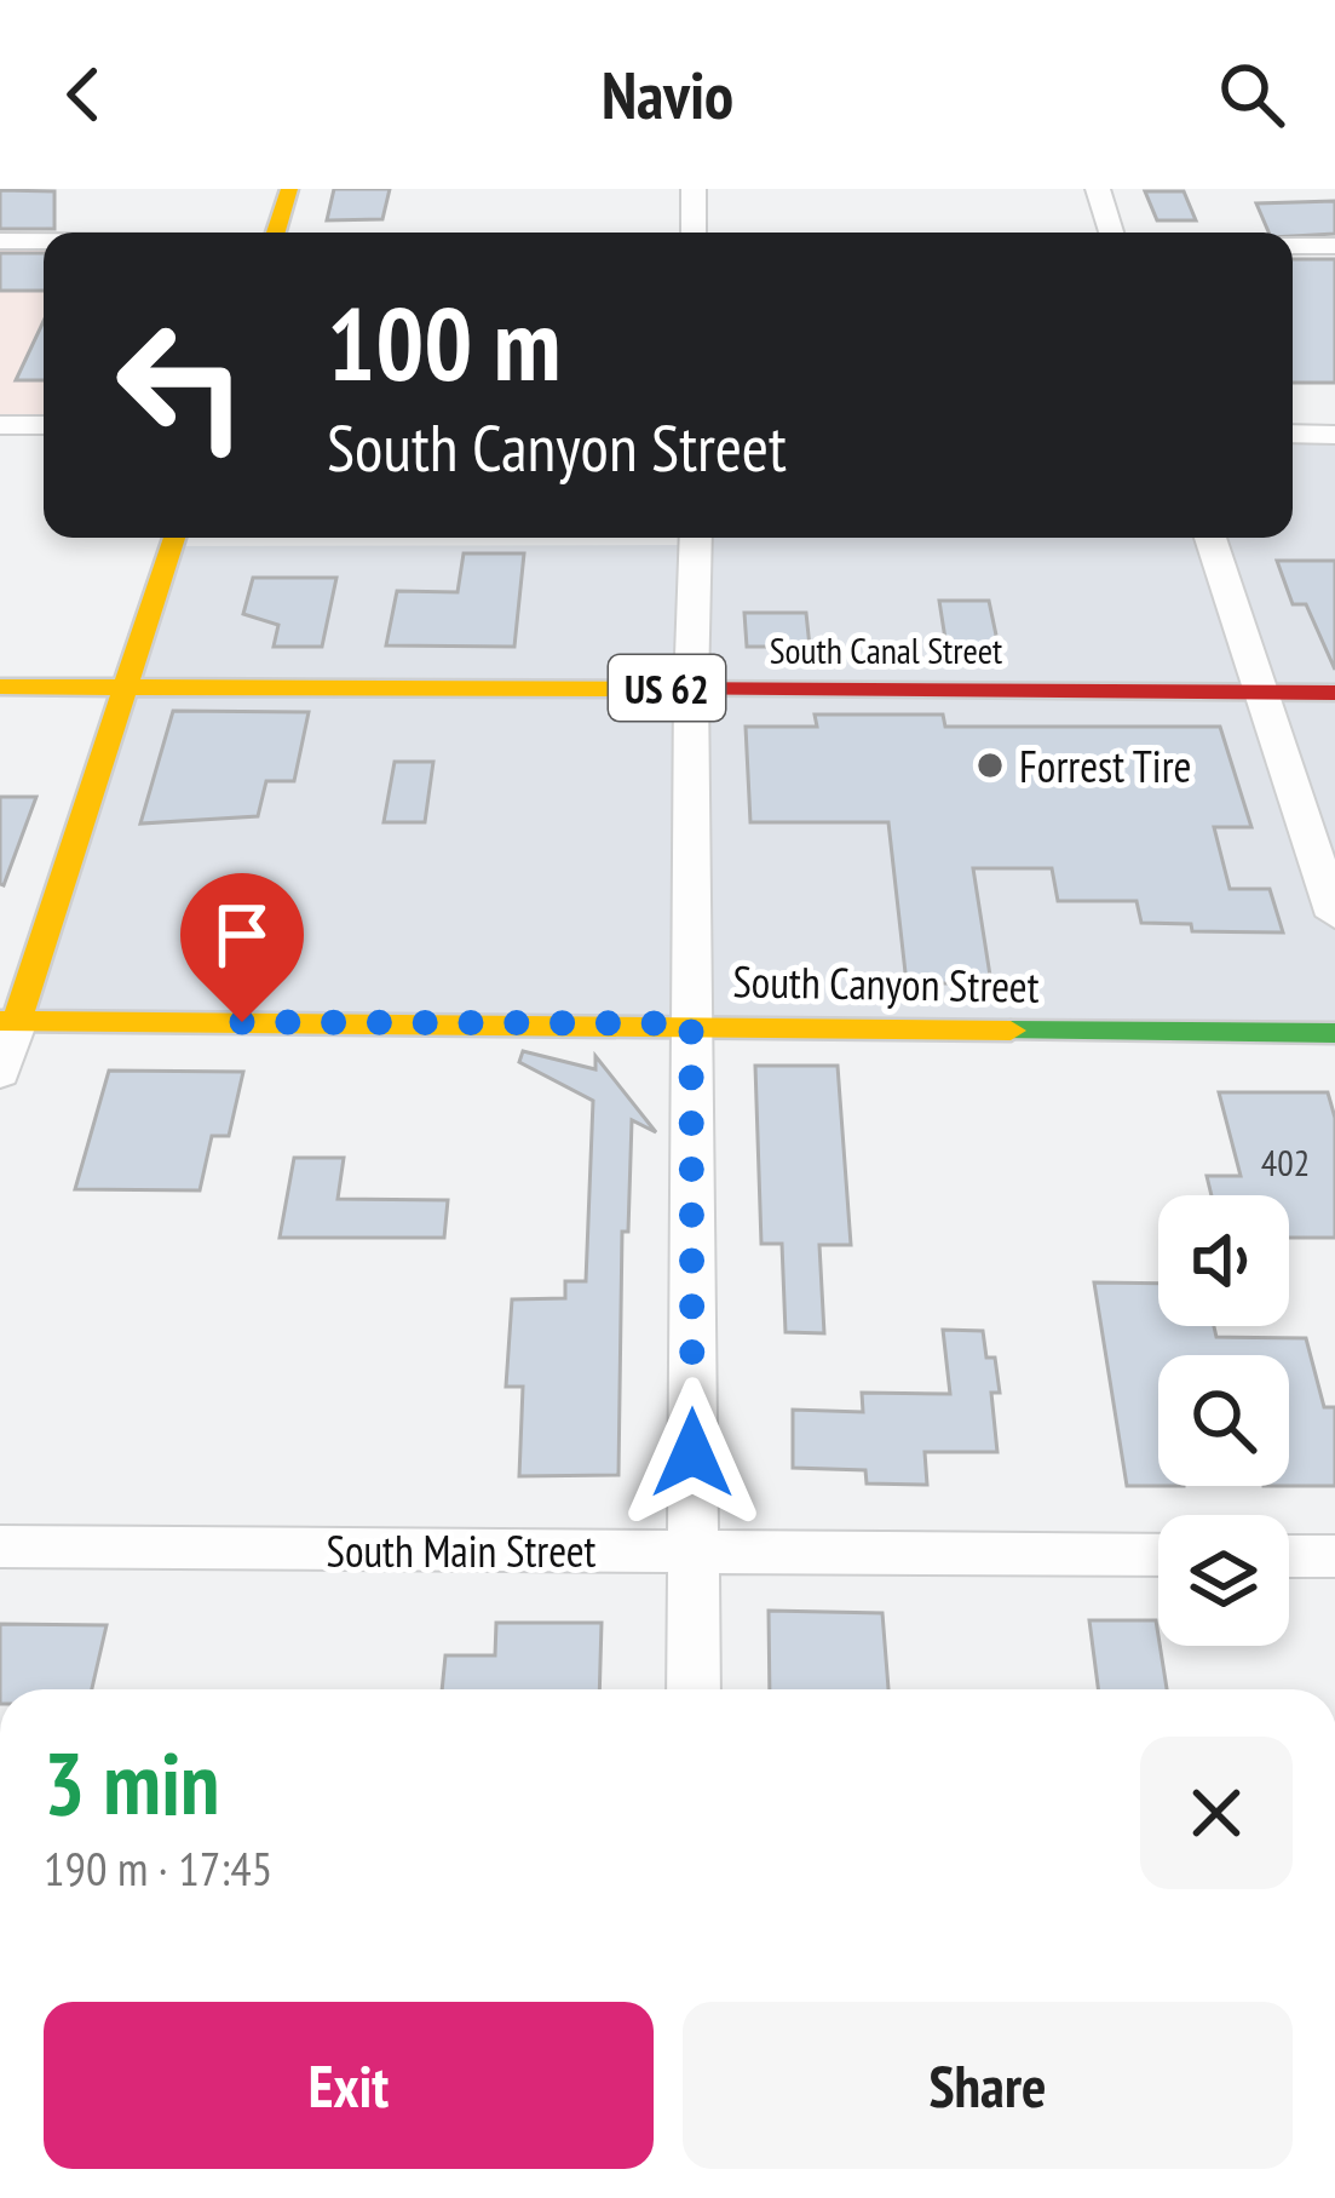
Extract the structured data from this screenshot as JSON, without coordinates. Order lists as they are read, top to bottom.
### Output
{
  "streets": {
    "main road": ["South Canal Street", "US 62", "South Canyon Street"],
    "street": ["South Main Street"]
  },
  "places": ["Forrest Tire"],
  "house_numbers": ["402"],
  "page": {
    "header": "Navio",
    "turn": ["100 m", "South Canyon Street"],
    "heading": ["3 min", "190 m · 17:45"],
    "buttons": ["Exit", "Share"]
  }
}
